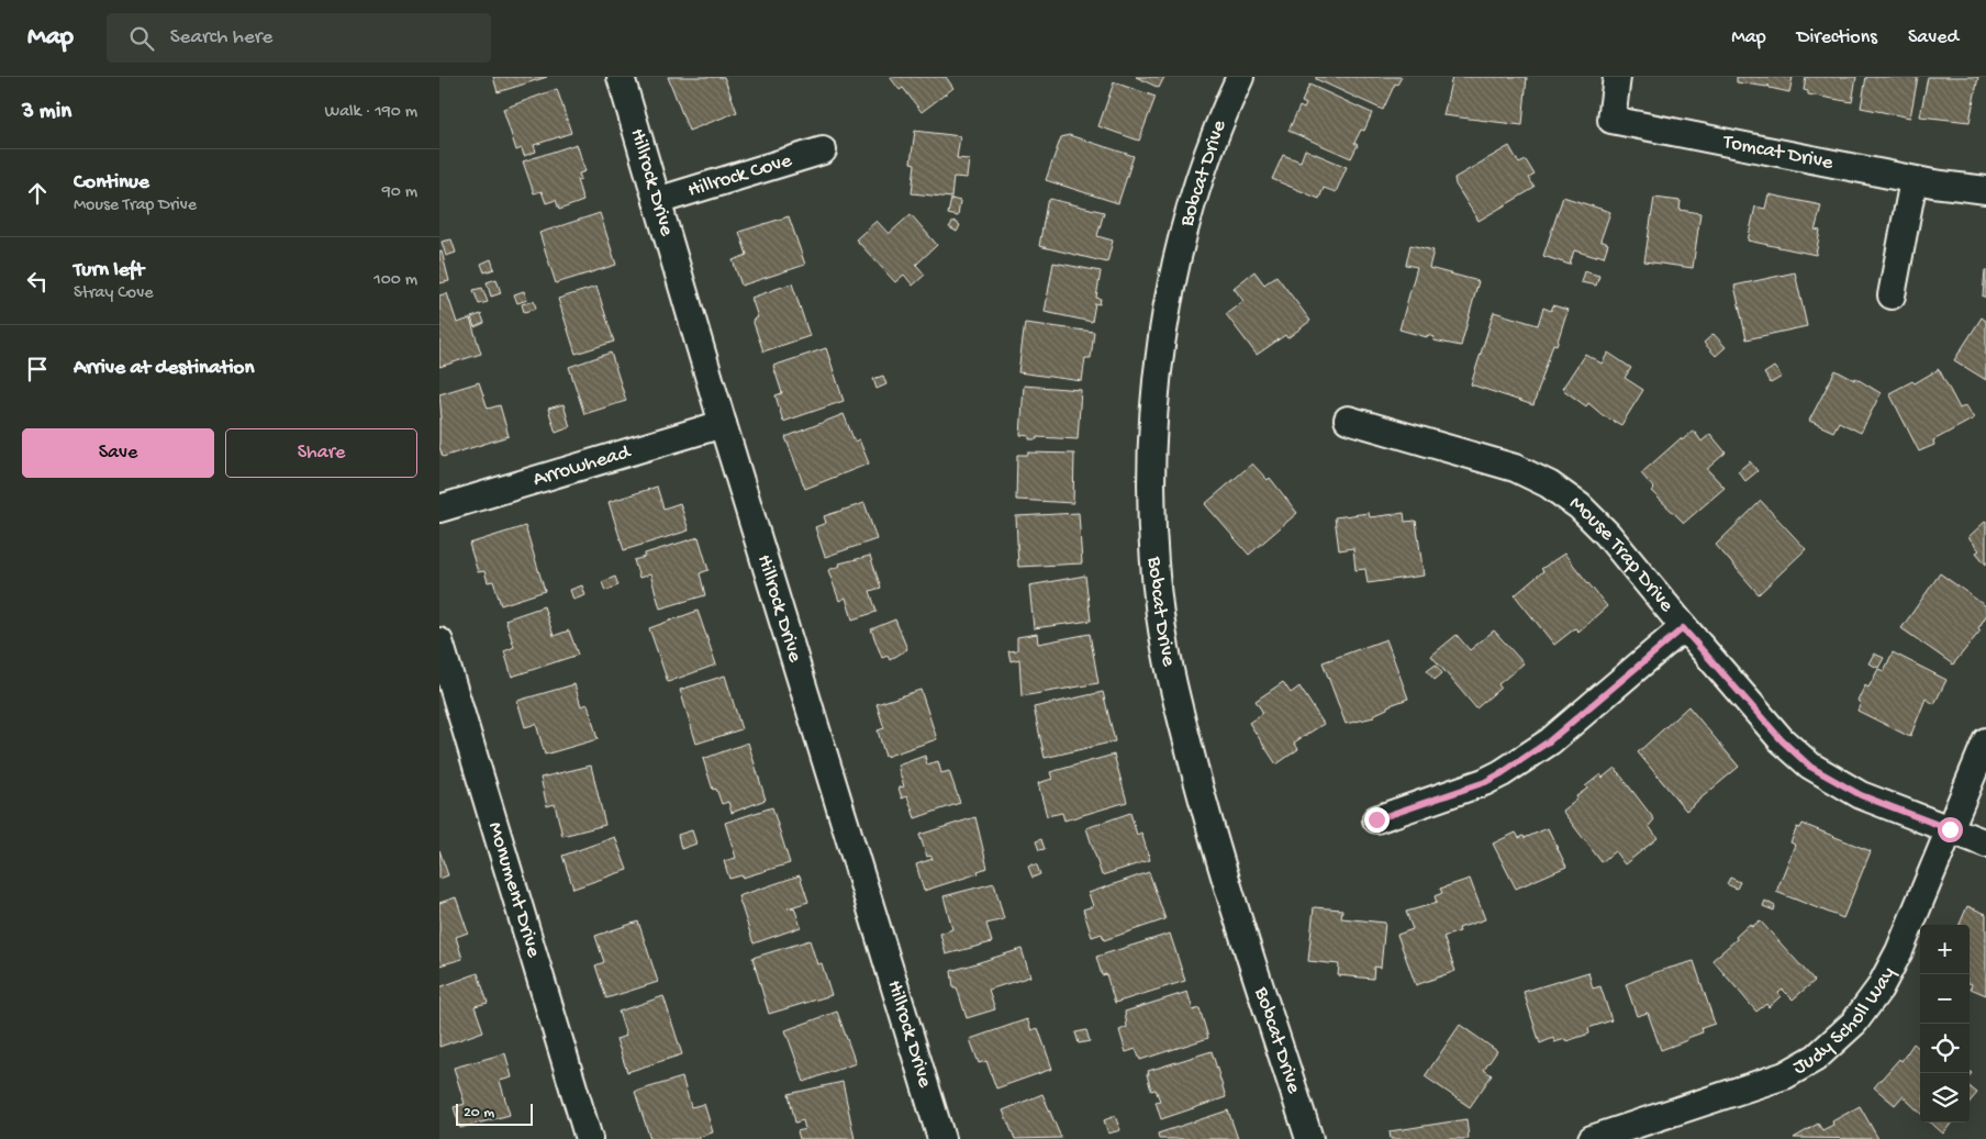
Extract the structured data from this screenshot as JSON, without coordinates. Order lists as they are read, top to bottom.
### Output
{
  "streets": {
    "street": [
      "Tomcat Drive",
      "Bobcat Drive",
      "Hillrock Cove",
      "Hillrock Drive",
      "Arrowhead",
      "Mouse Trap Drive",
      "Monument Drive",
      "Judy Scholl Way"
    ]
  },
  "crossings": [
    ["Hillrock Cove", "Hillrock Drive"],
    ["Hillrock Drive", "Arrowhead"],
    ["Mouse Trap Drive", "Judy Scholl Way"]
  ],
  "scale_bar": "20 m",
  "page": {
    "header": "Map",
    "search": "Search here",
    "nav": ["Map", "Directions", "Saved"],
    "heading": ["3 min", "Walk · 190 m"],
    "list": [
      ["Continue", "Mouse Trap Drive", "90 m"],
      ["Turn left", "Stray Cove", "100 m"],
      "Arrive at destination"
    ],
    "buttons": ["Save", "Share"],
    "map_buttons": ["+", "−"],
    "scale": "20 m"
  }
}
